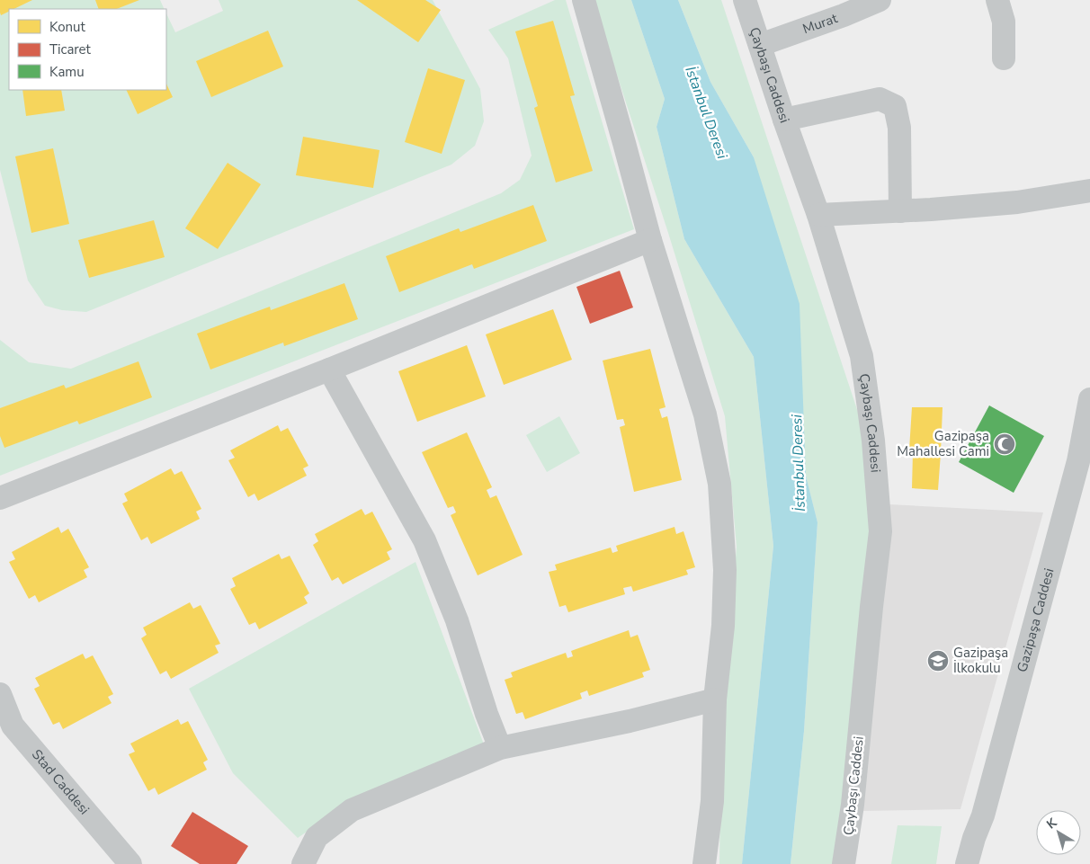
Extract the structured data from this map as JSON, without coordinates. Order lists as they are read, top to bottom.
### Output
{
  "streets": {
    "street": [
      "Murat",
      "Çaybaşı Caddesi",
      "Gazipaşa Caddesi",
      "Stad Caddesi"
    ]
  },
  "crossings": [
    ["Murat", "Çaybaşı Caddesi"]
  ],
  "water": ["İstanbul Deresi"],
  "places": {
    "mosque": ["Gazipaşa Mahallesi Cami"],
    "school or university": ["Gazipaşa İlkokulu"]
  },
  "legend": ["Konut", "Ticaret", "Kamu"],
  "north": "top left"
}
